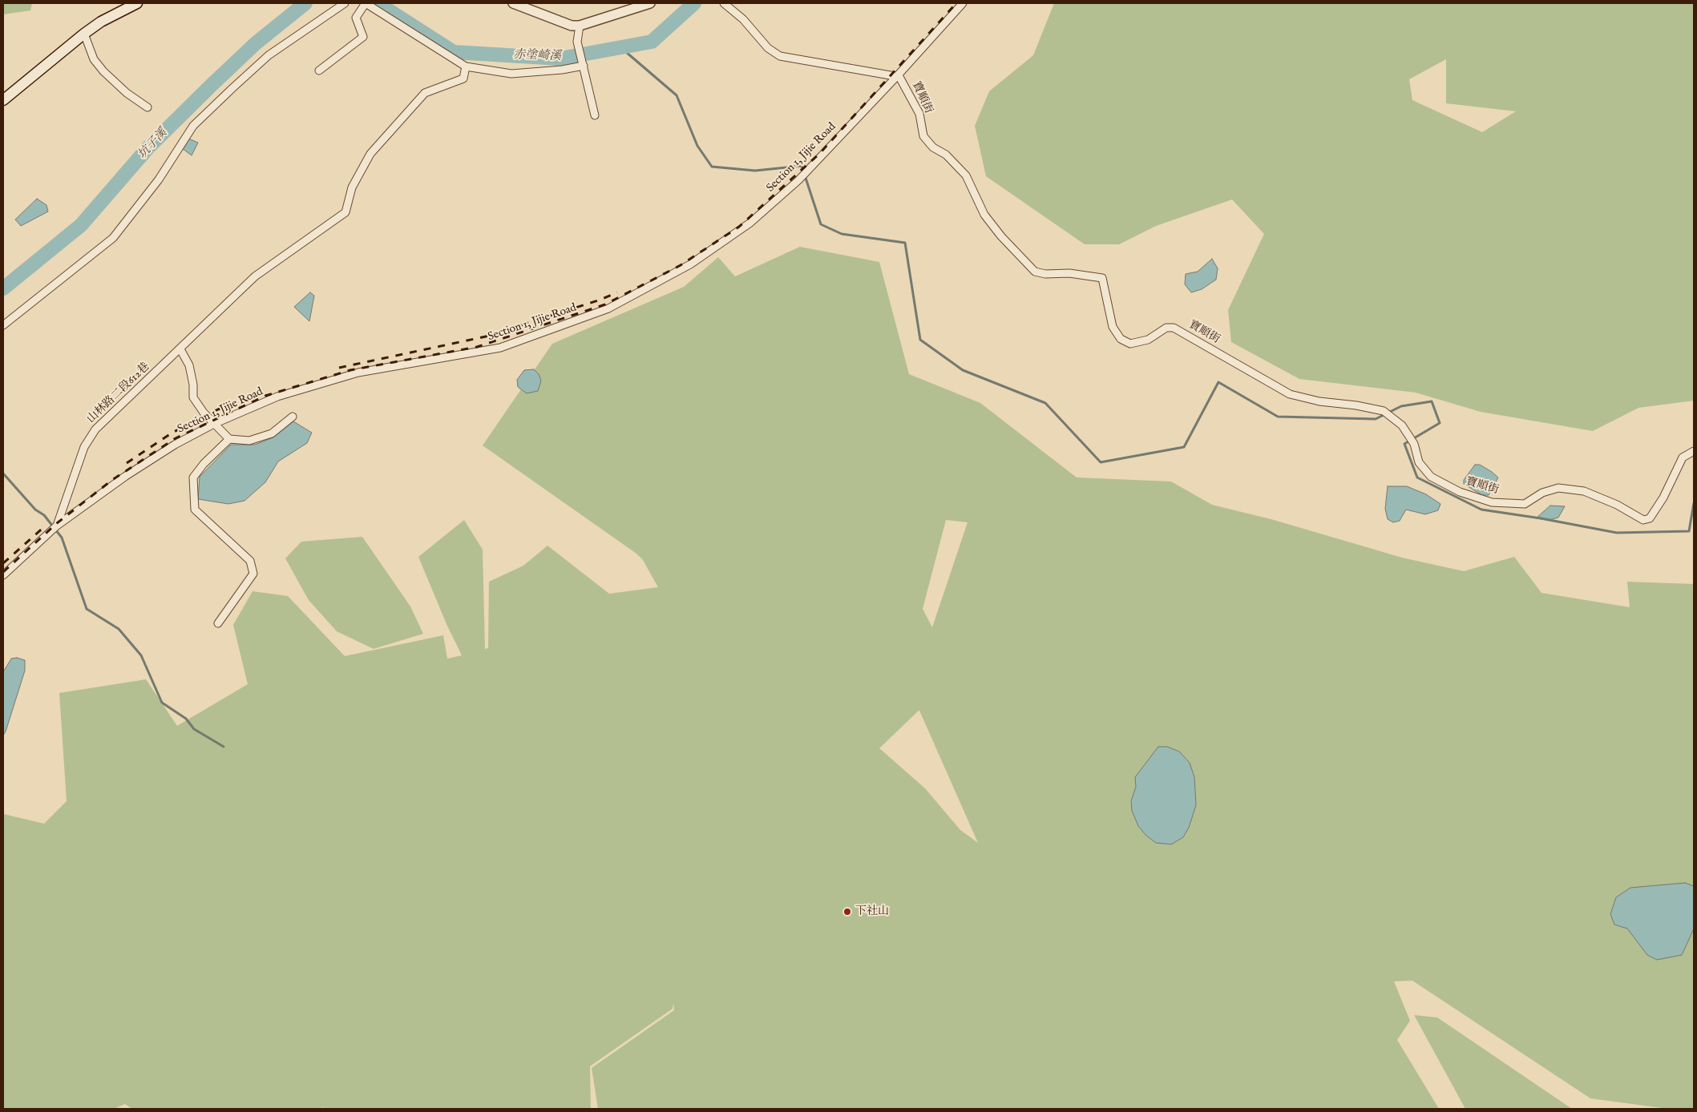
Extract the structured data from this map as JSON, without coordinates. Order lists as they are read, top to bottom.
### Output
{
  "streets": {
    "street": ["寶順街", "Section 1, Jijie Road", "山林路二段612巷"]
  },
  "crossings": [
    ["寶順街", "Section 1, Jijie Road"],
    ["Section 1, Jijie Road", "山林路二段612巷"]
  ],
  "water": ["赤塗崎溪", "坑子溪"],
  "places": ["下社山"]
}
